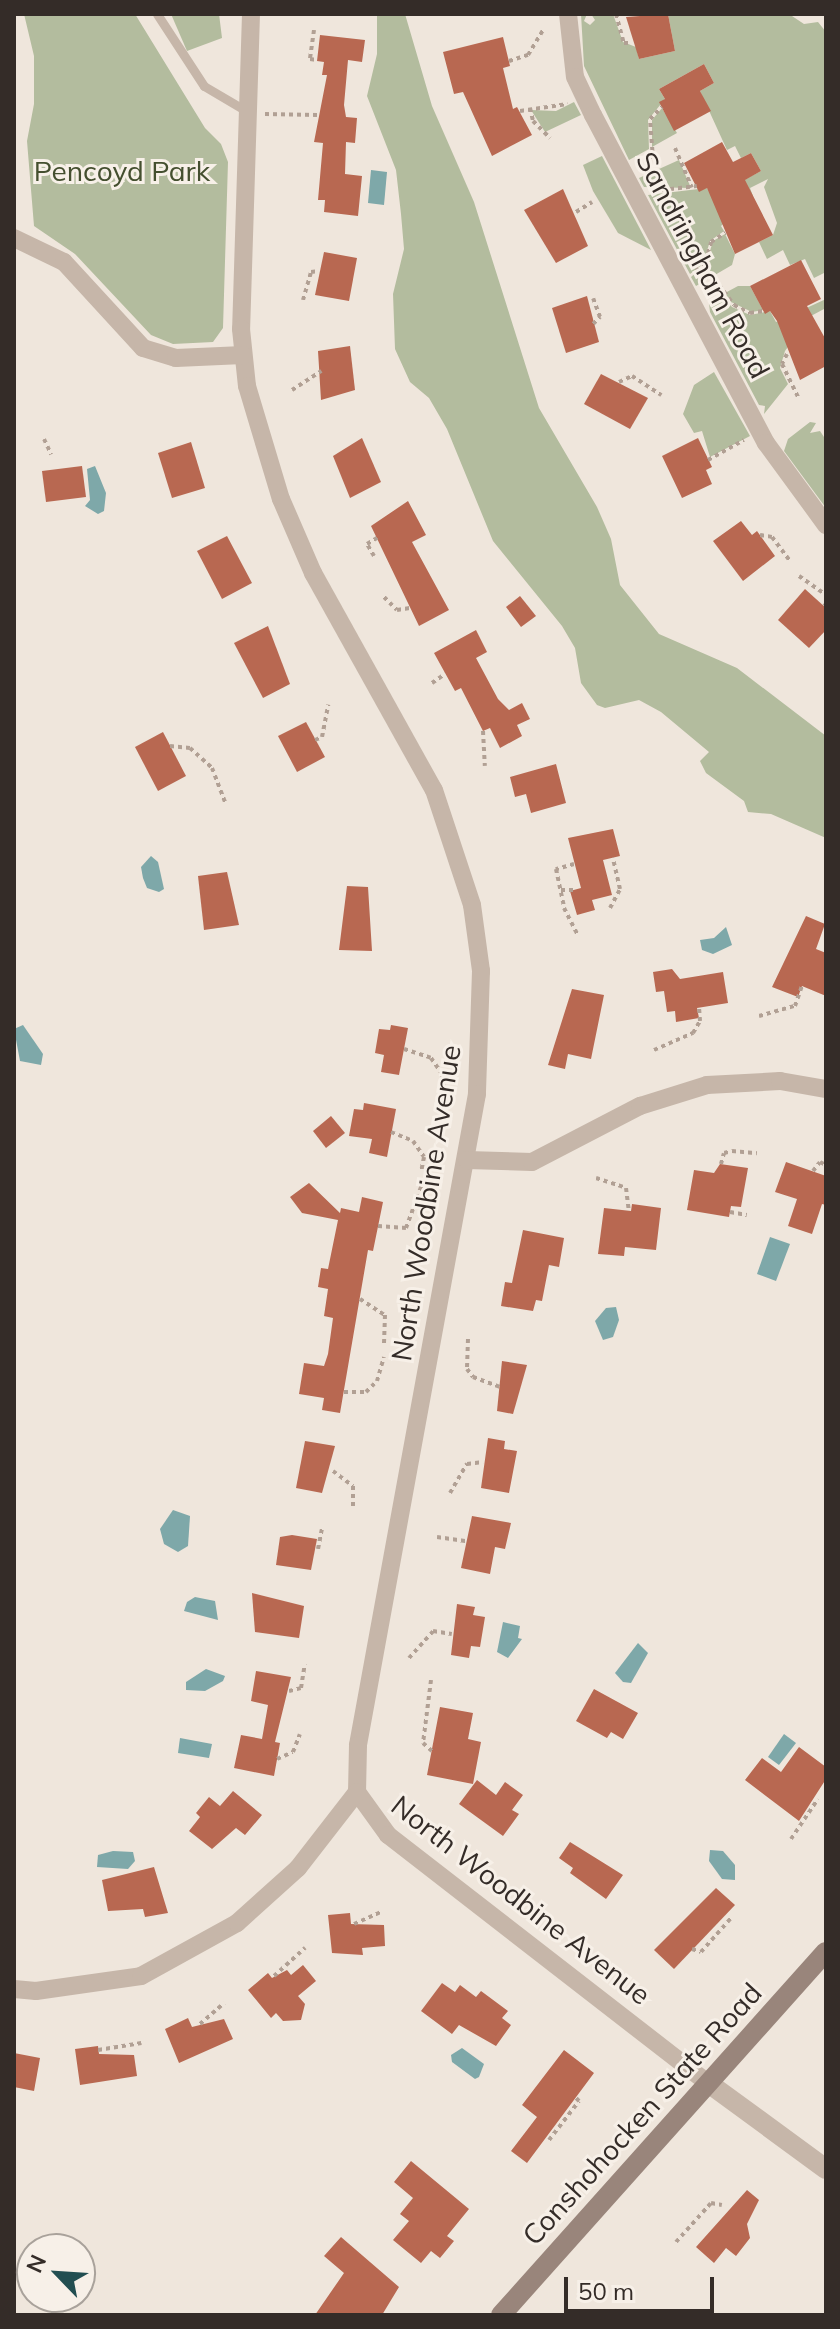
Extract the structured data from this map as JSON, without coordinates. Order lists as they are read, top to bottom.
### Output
{
  "streets": {
    "main road": ["Conshohocken State Road"],
    "street": ["Sandringham Road", "North Woodbine Avenue"]
  },
  "crossings": [
    ["North Woodbine Avenue", "Conshohocken State Road"]
  ],
  "parks": ["Pencoyd Park"],
  "scale_bar": "50 m",
  "north": "top left"
}
